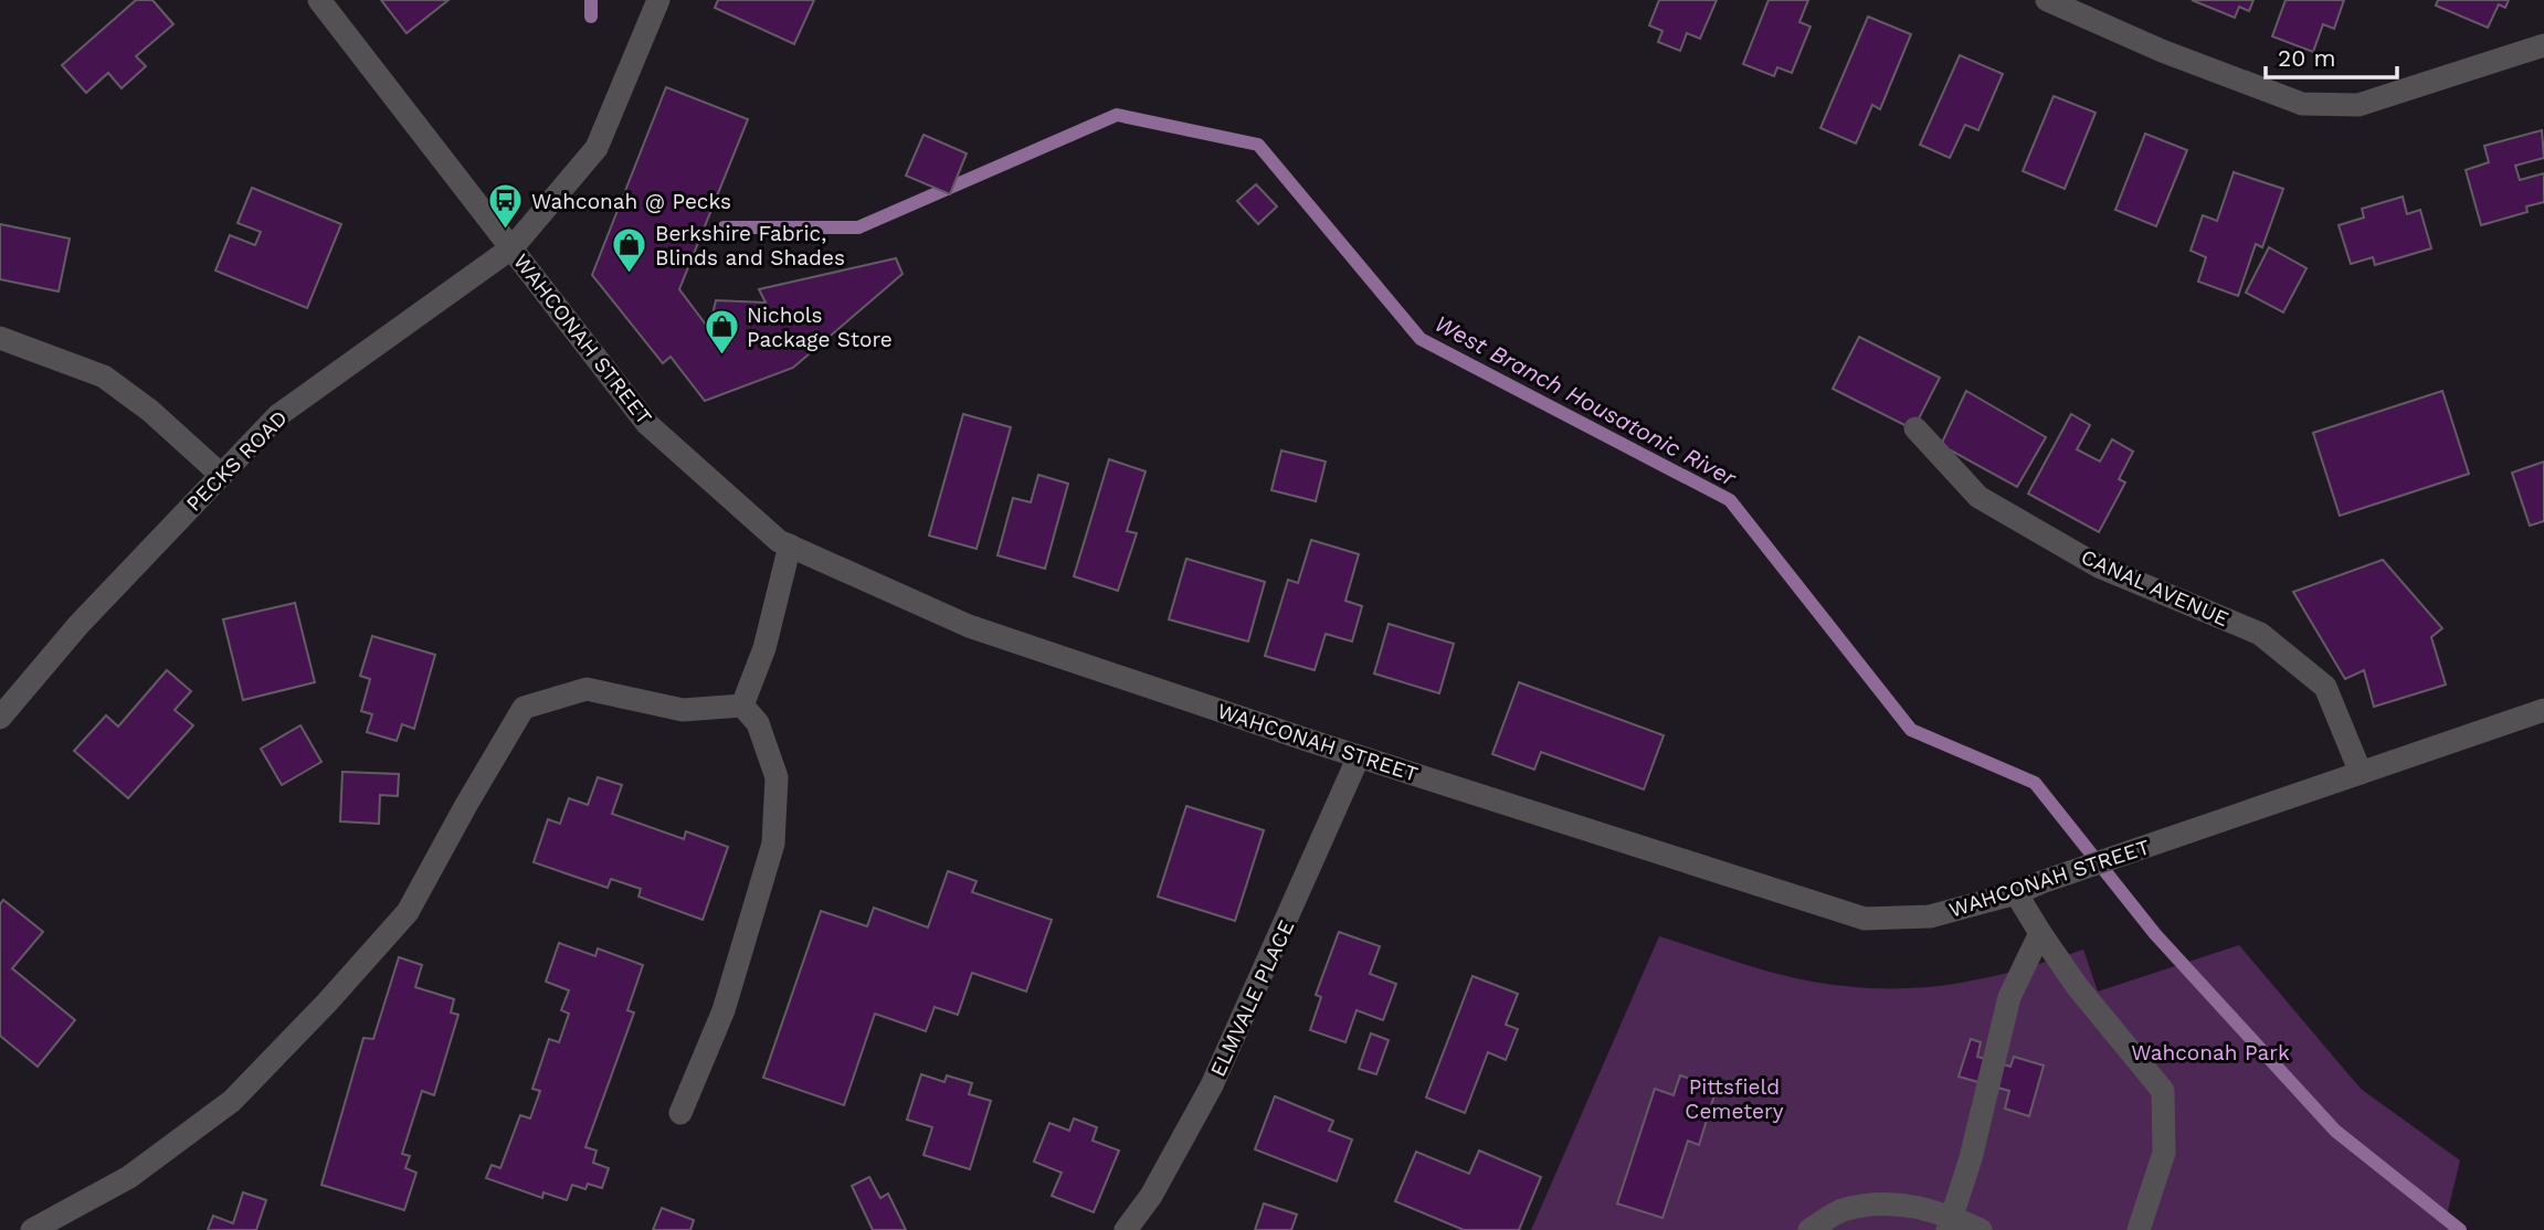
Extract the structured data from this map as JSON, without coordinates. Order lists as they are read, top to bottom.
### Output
{
  "streets": {
    "street": [
      "WAHCONAH STREET",
      "PECKS ROAD",
      "CANAL AVENUE",
      "ELMVALE PLACE"
    ]
  },
  "crossings": [
    ["WAHCONAH STREET", "PECKS ROAD"],
    ["WAHCONAH STREET", "CANAL AVENUE"],
    ["WAHCONAH STREET", "ELMVALE PLACE"]
  ],
  "water": ["West Branch Housatonic River"],
  "parks": ["Wahconah Park", "Pittsfield Cemetery"],
  "places": {
    "bus stop": ["Wahconah @ Pecks"],
    "shop": ["Berkshire Fabric, Blinds and Shades", "Nichols Package Store"]
  },
  "scale_bar": "20 m"
}
